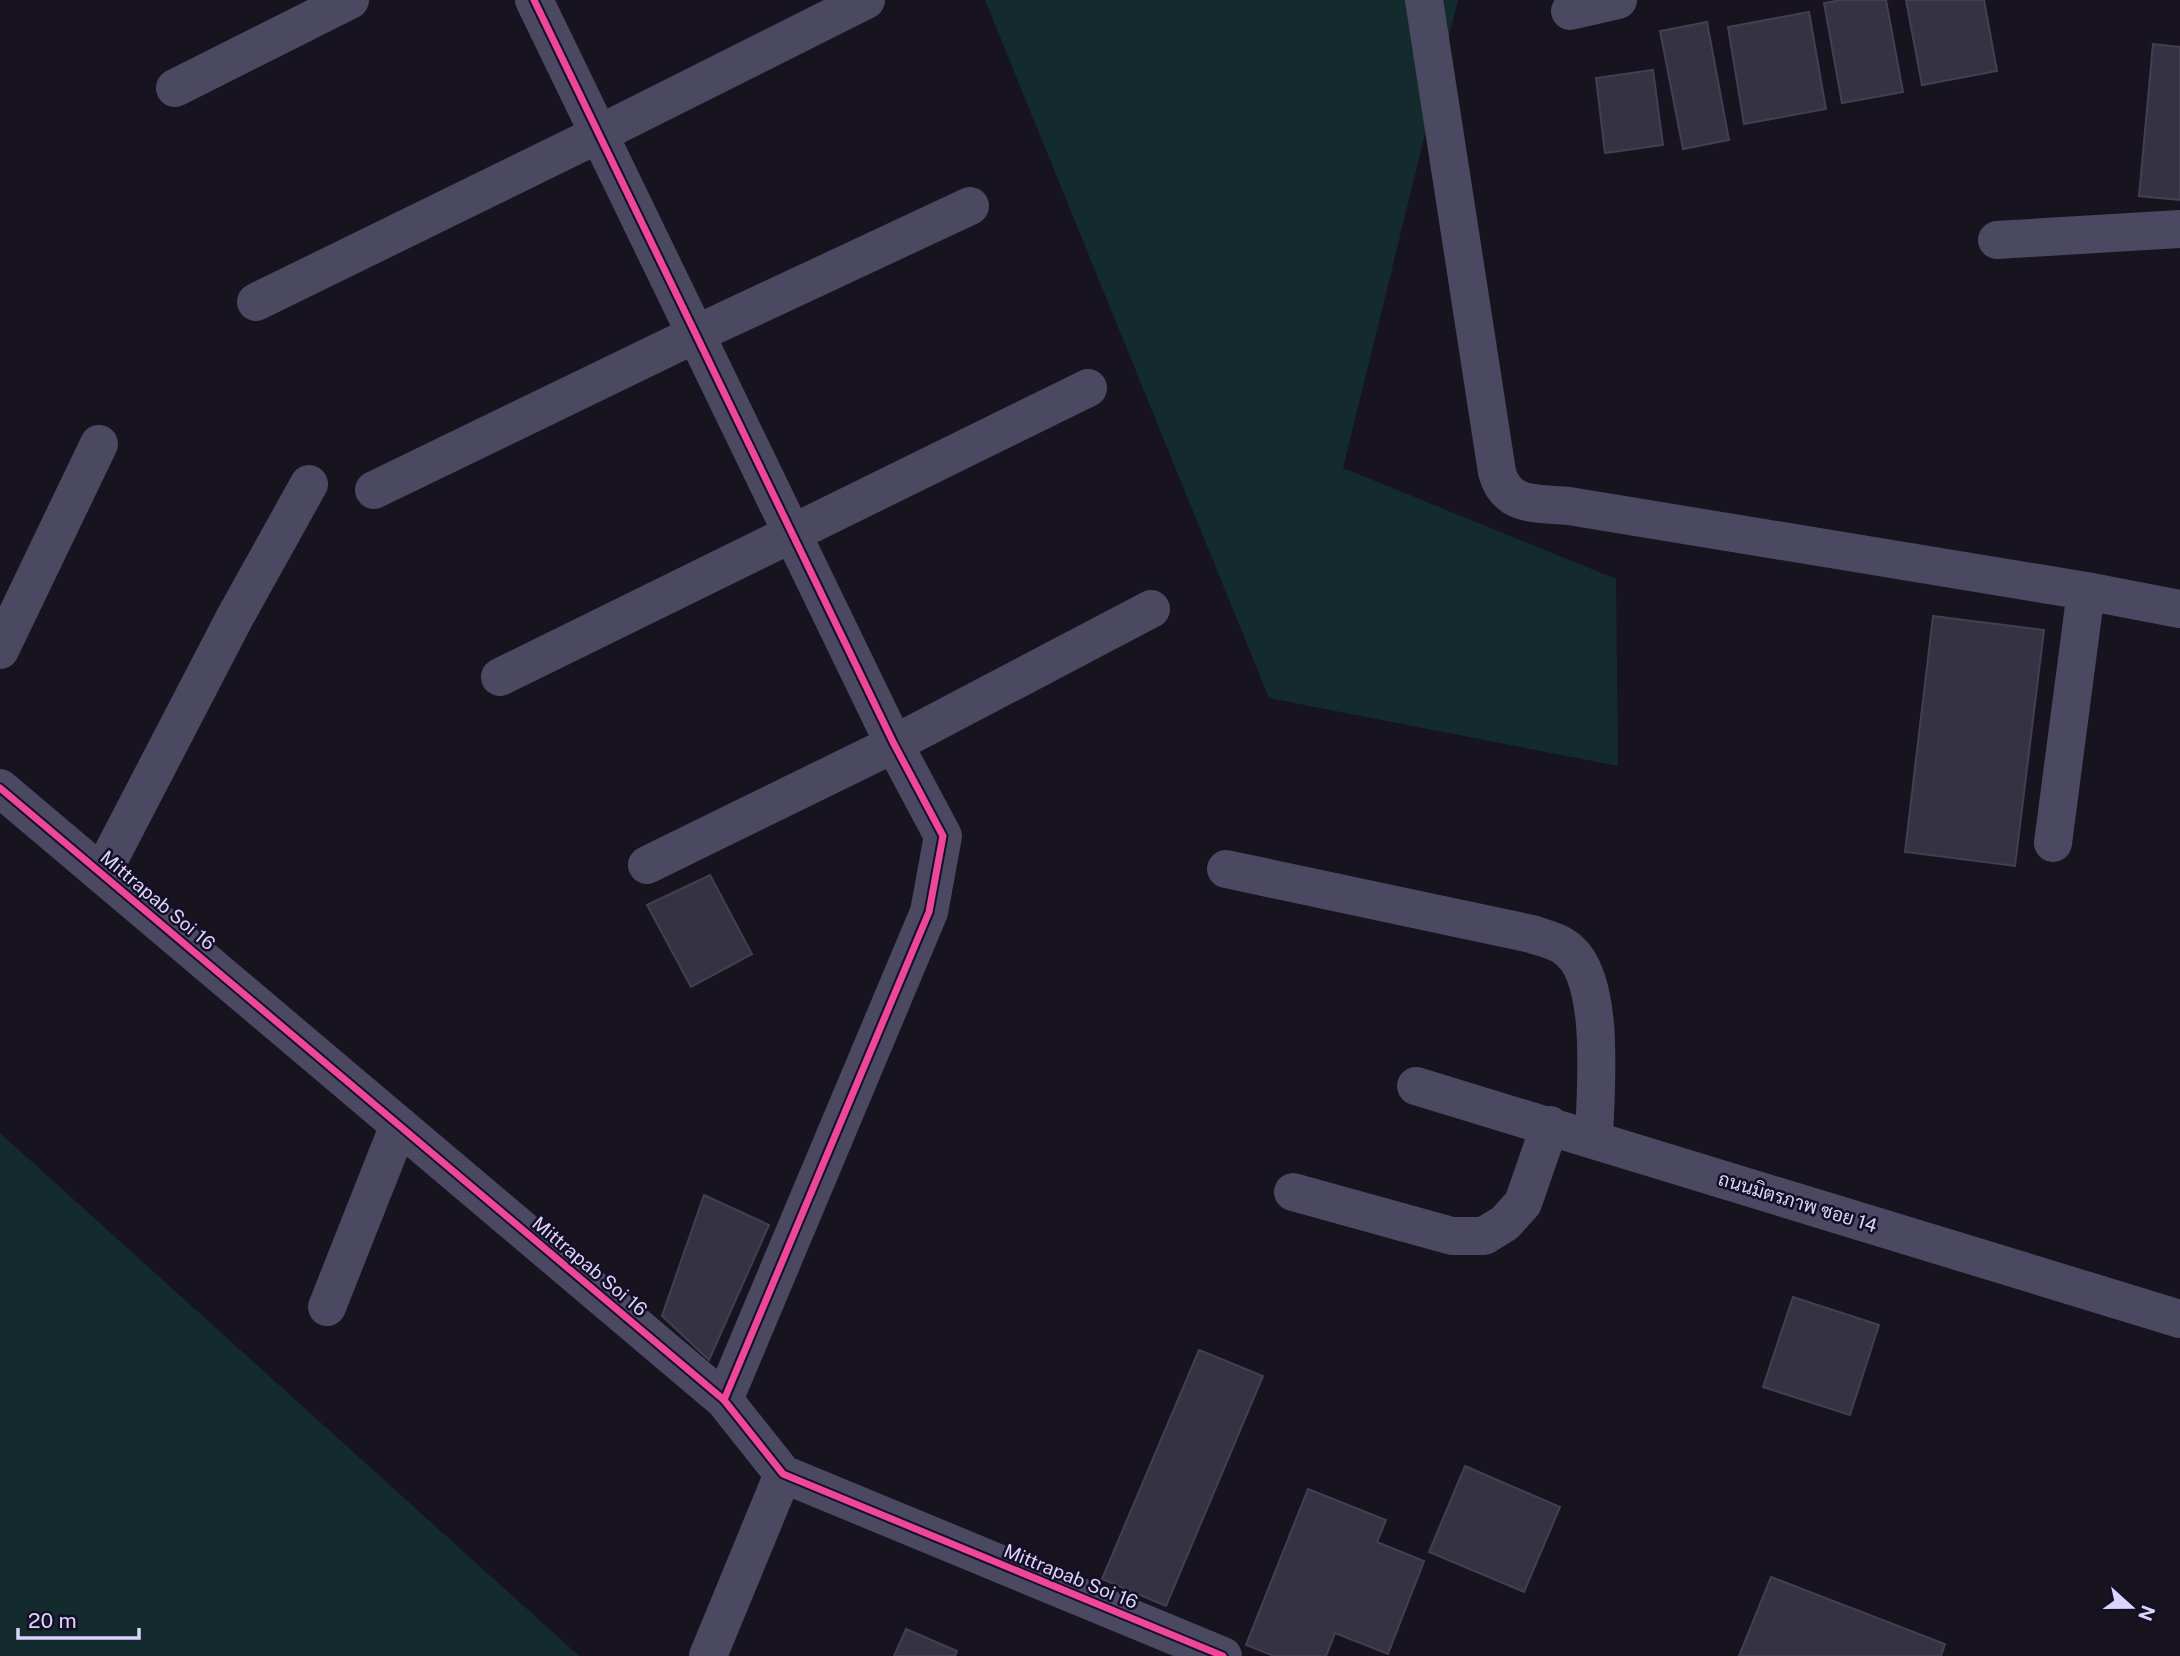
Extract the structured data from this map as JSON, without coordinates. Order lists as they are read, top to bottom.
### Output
{
  "streets": {
    "street": ["Mittrapab Soi 16", "ถนนมิตรภาพ ซอย 14"]
  },
  "scale_bar": "20 m",
  "north": "right"
}
